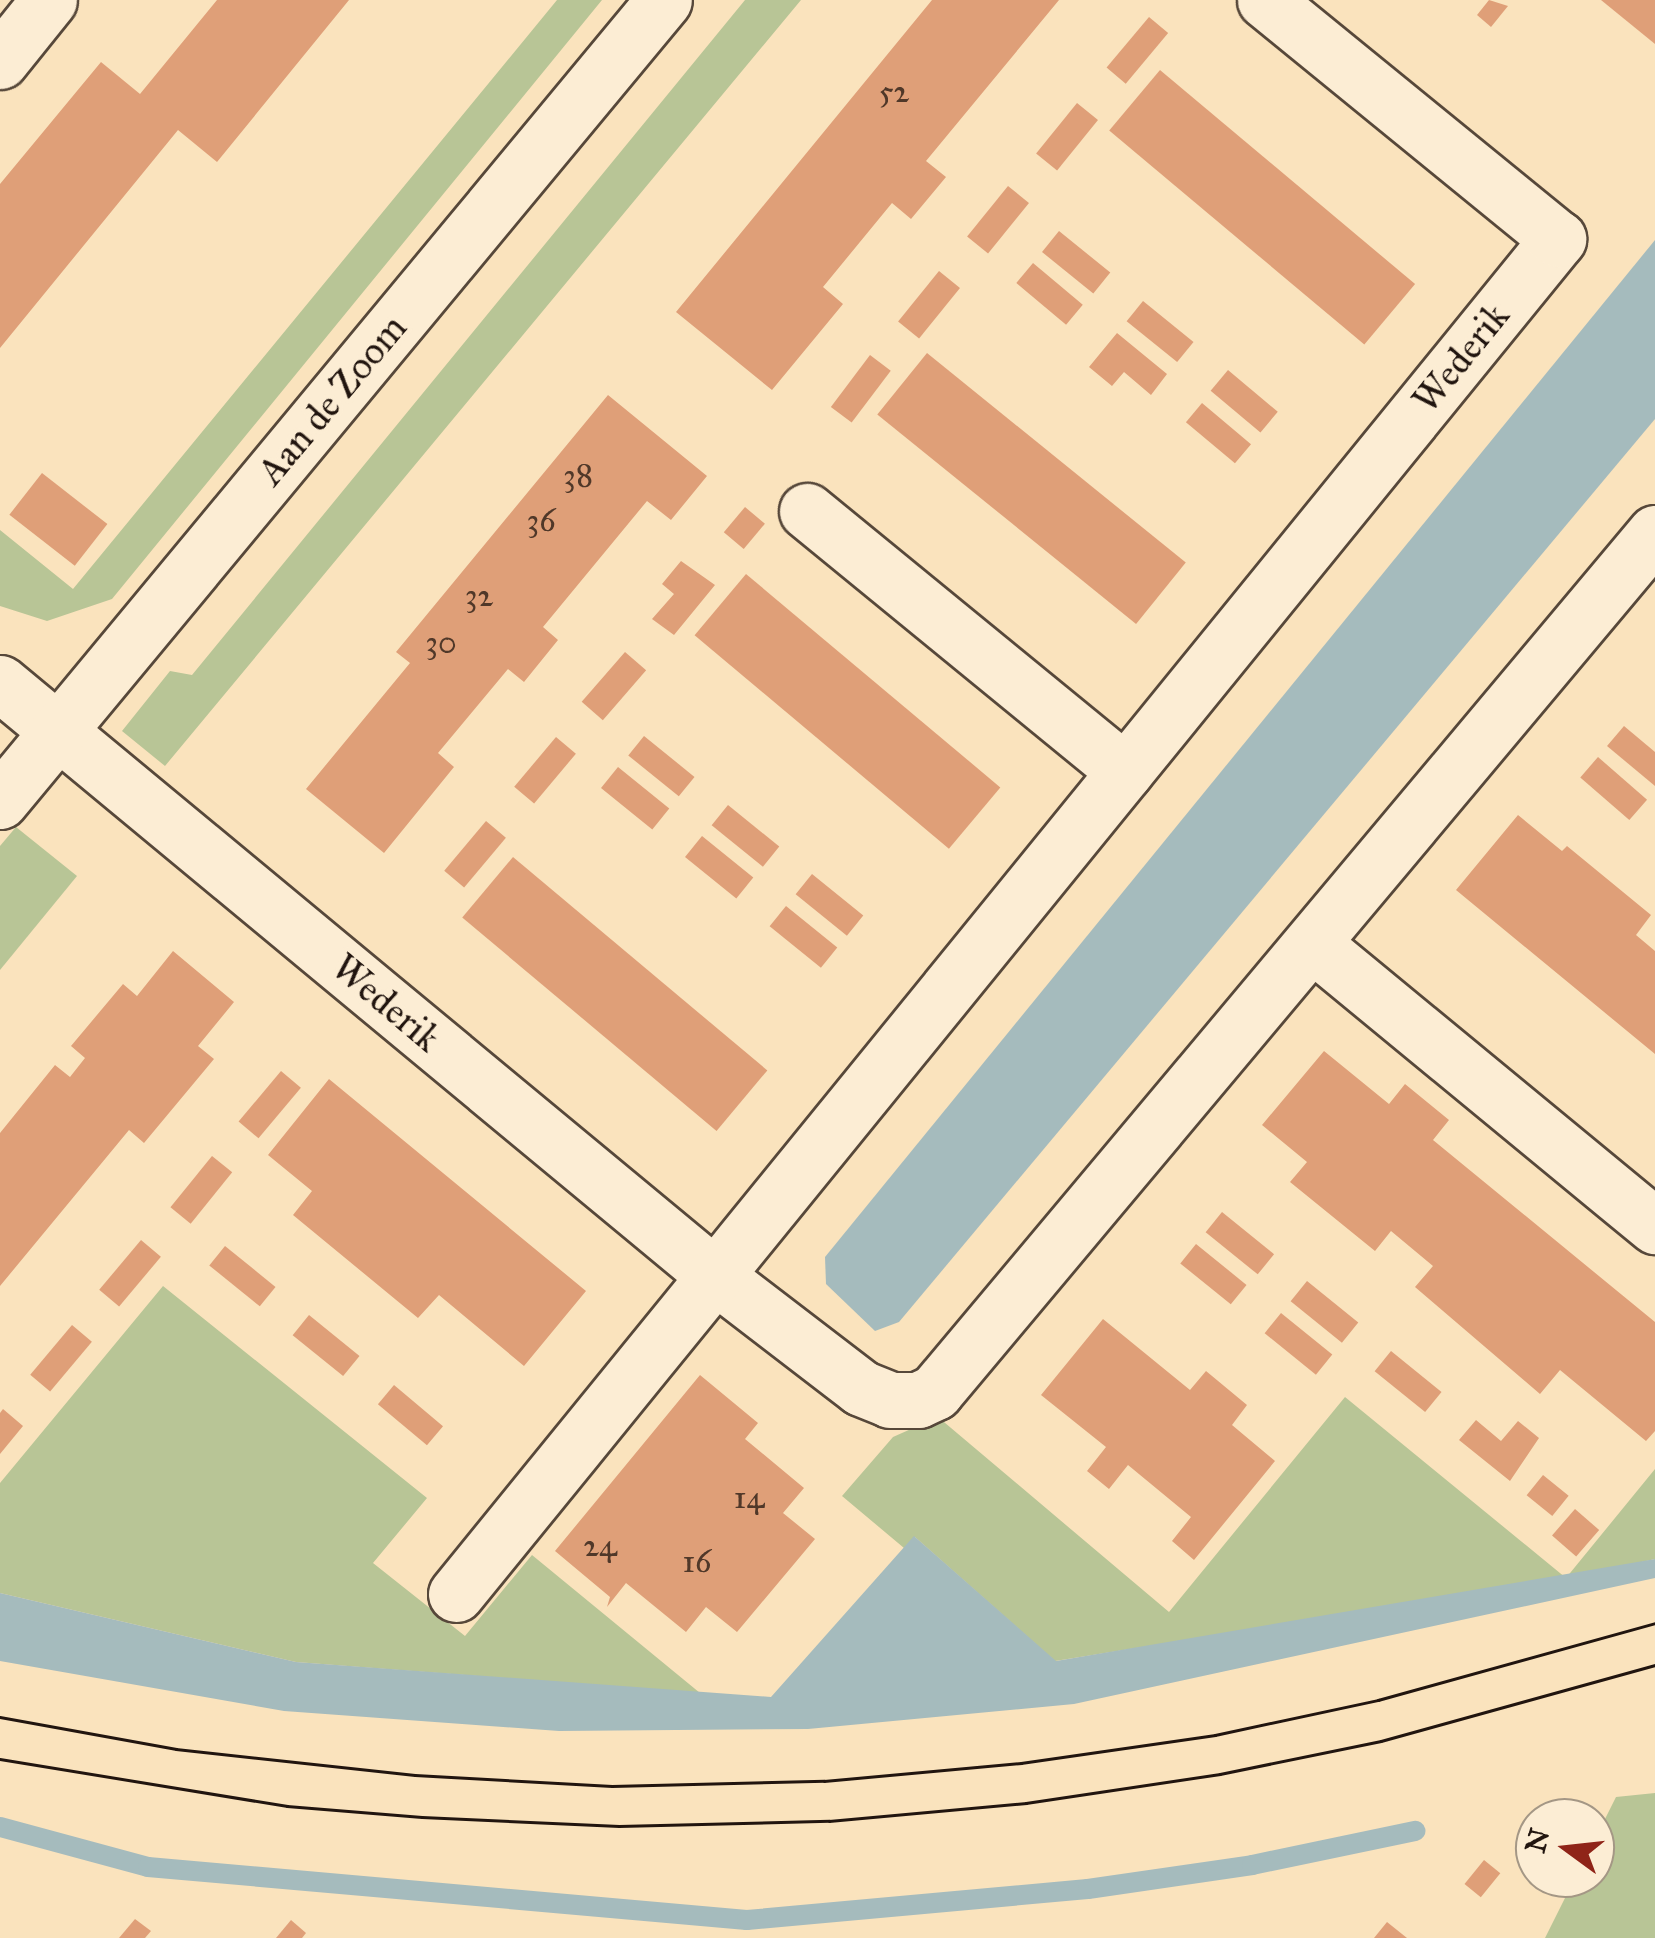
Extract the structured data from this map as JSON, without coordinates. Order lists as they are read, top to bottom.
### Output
{
  "streets": {
    "street": ["Wederik", "Aan de Zoom"]
  },
  "crossings": [
    ["Wederik", "Aan de Zoom"]
  ],
  "house_numbers": [
    "52",
    "38",
    "36",
    "32",
    "30",
    "14",
    "24",
    "16"
  ],
  "north": "left"
}
